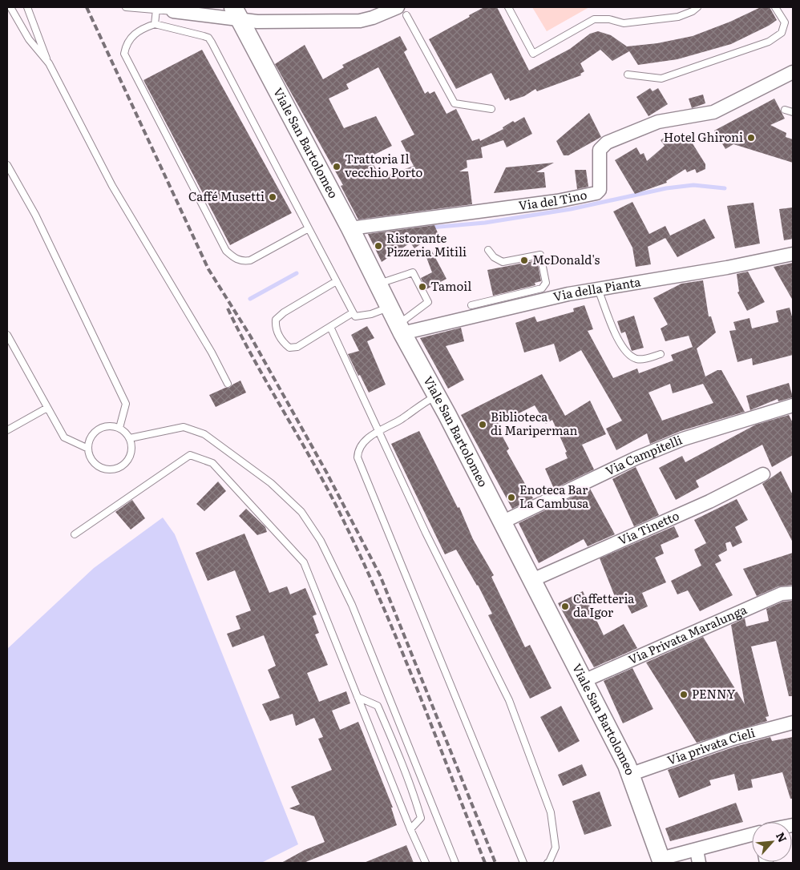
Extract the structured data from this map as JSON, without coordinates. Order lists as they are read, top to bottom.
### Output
{
  "streets": {
    "main road": ["Viale San Bartolomeo"],
    "street": [
      "Via del Tino",
      "Via della Pianta",
      "Via Campitelli",
      "Via Tinetto",
      "Via Privata Maralunga",
      "Via privata Cieli"
    ]
  },
  "crossings": [
    ["Viale San Bartolomeo", "Via del Tino"],
    ["Viale San Bartolomeo", "Via della Pianta"],
    ["Viale San Bartolomeo", "Via Campitelli"],
    ["Viale San Bartolomeo", "Via Tinetto"],
    ["Viale San Bartolomeo", "Via Privata Maralunga"],
    ["Viale San Bartolomeo", "Via privata Cieli"]
  ],
  "places": [
    "Hotel Ghironi",
    "Trattoria Il vecchio Porto",
    "Caffé Musetti",
    "Ristorante Pizzeria Mitili",
    "McDonald's",
    "Tamoil",
    "Biblioteca di Mariperman",
    "Enoteca Bar La Cambusa",
    "Caffetteria da Igor",
    "PENNY"
  ],
  "north": "top right"
}
